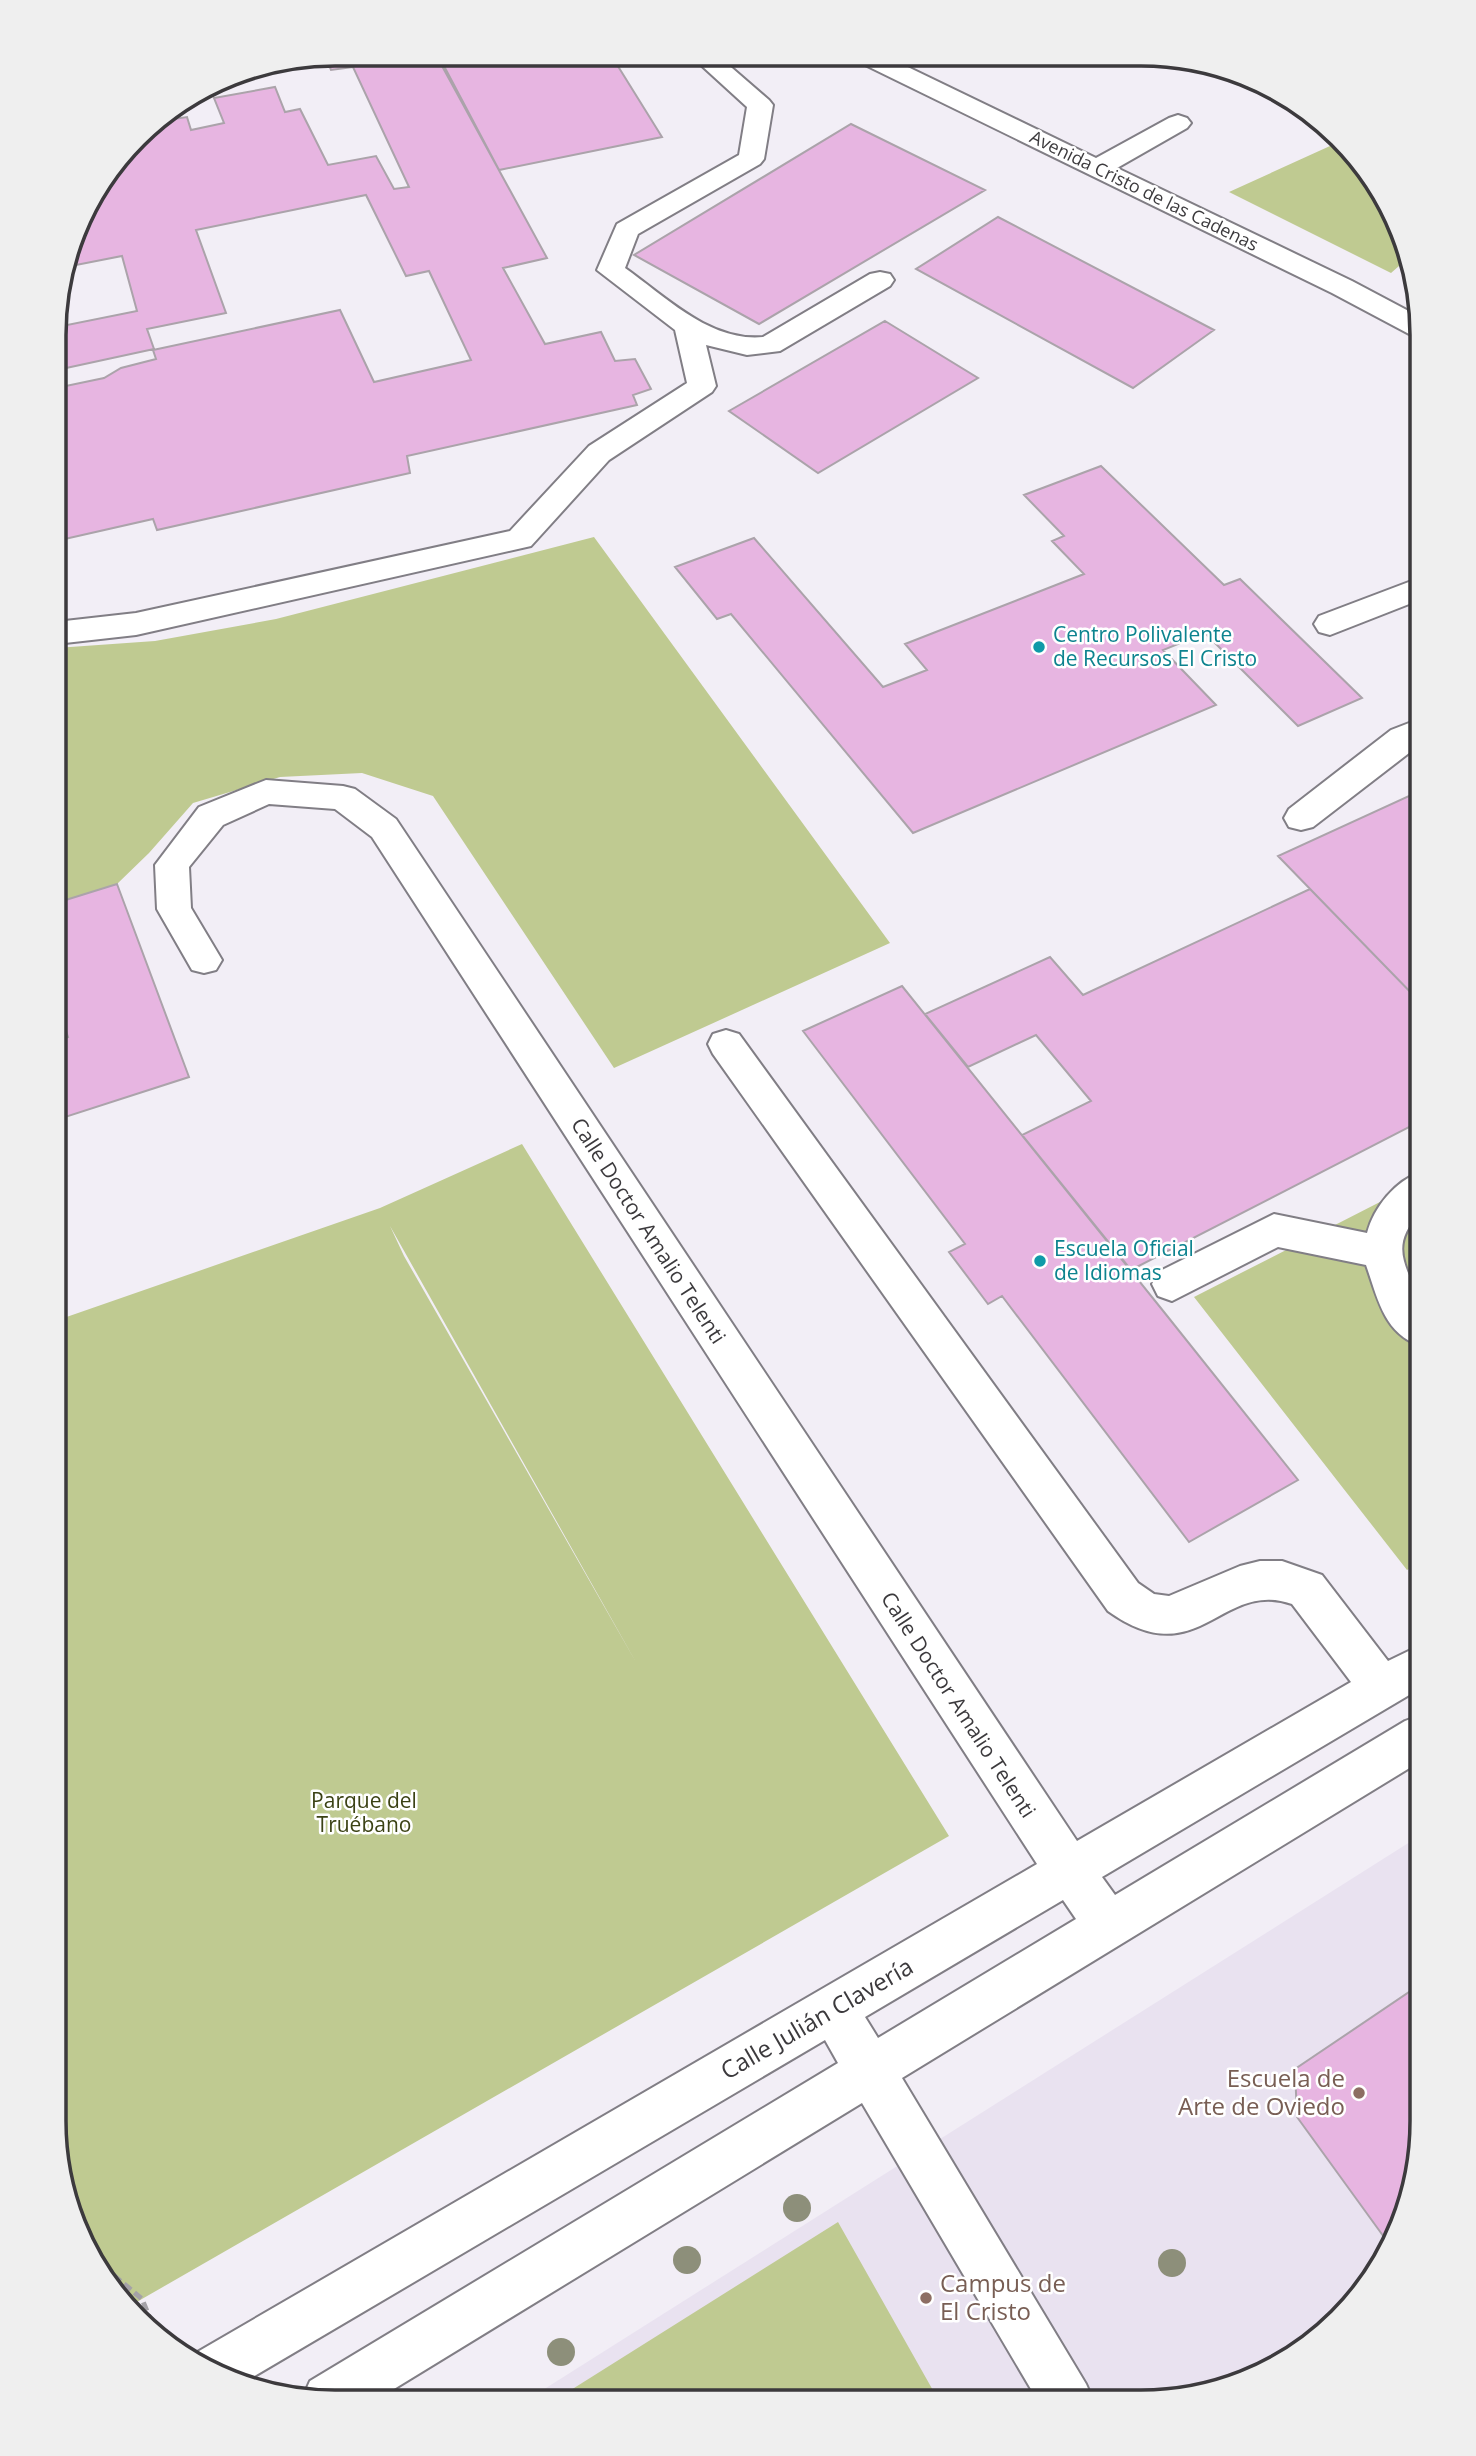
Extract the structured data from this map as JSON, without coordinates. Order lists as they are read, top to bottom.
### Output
{
  "streets": {
    "street": ["Avenida Cristo de las Cadenas", "Calle Doctor Amalio Telenti", "Calle Julián Clavería"]
  },
  "crossings": [
    ["Calle Doctor Amalio Telenti", "Calle Julián Clavería"]
  ],
  "parks": ["Parque del Truébano"],
  "places": [
    "Centro Polivalente de Recursos El Cristo",
    "Escuela Oficial de Idiomas",
    "Escuela de Arte de Oviedo",
    "Campus de El Cristo"
  ]
}
